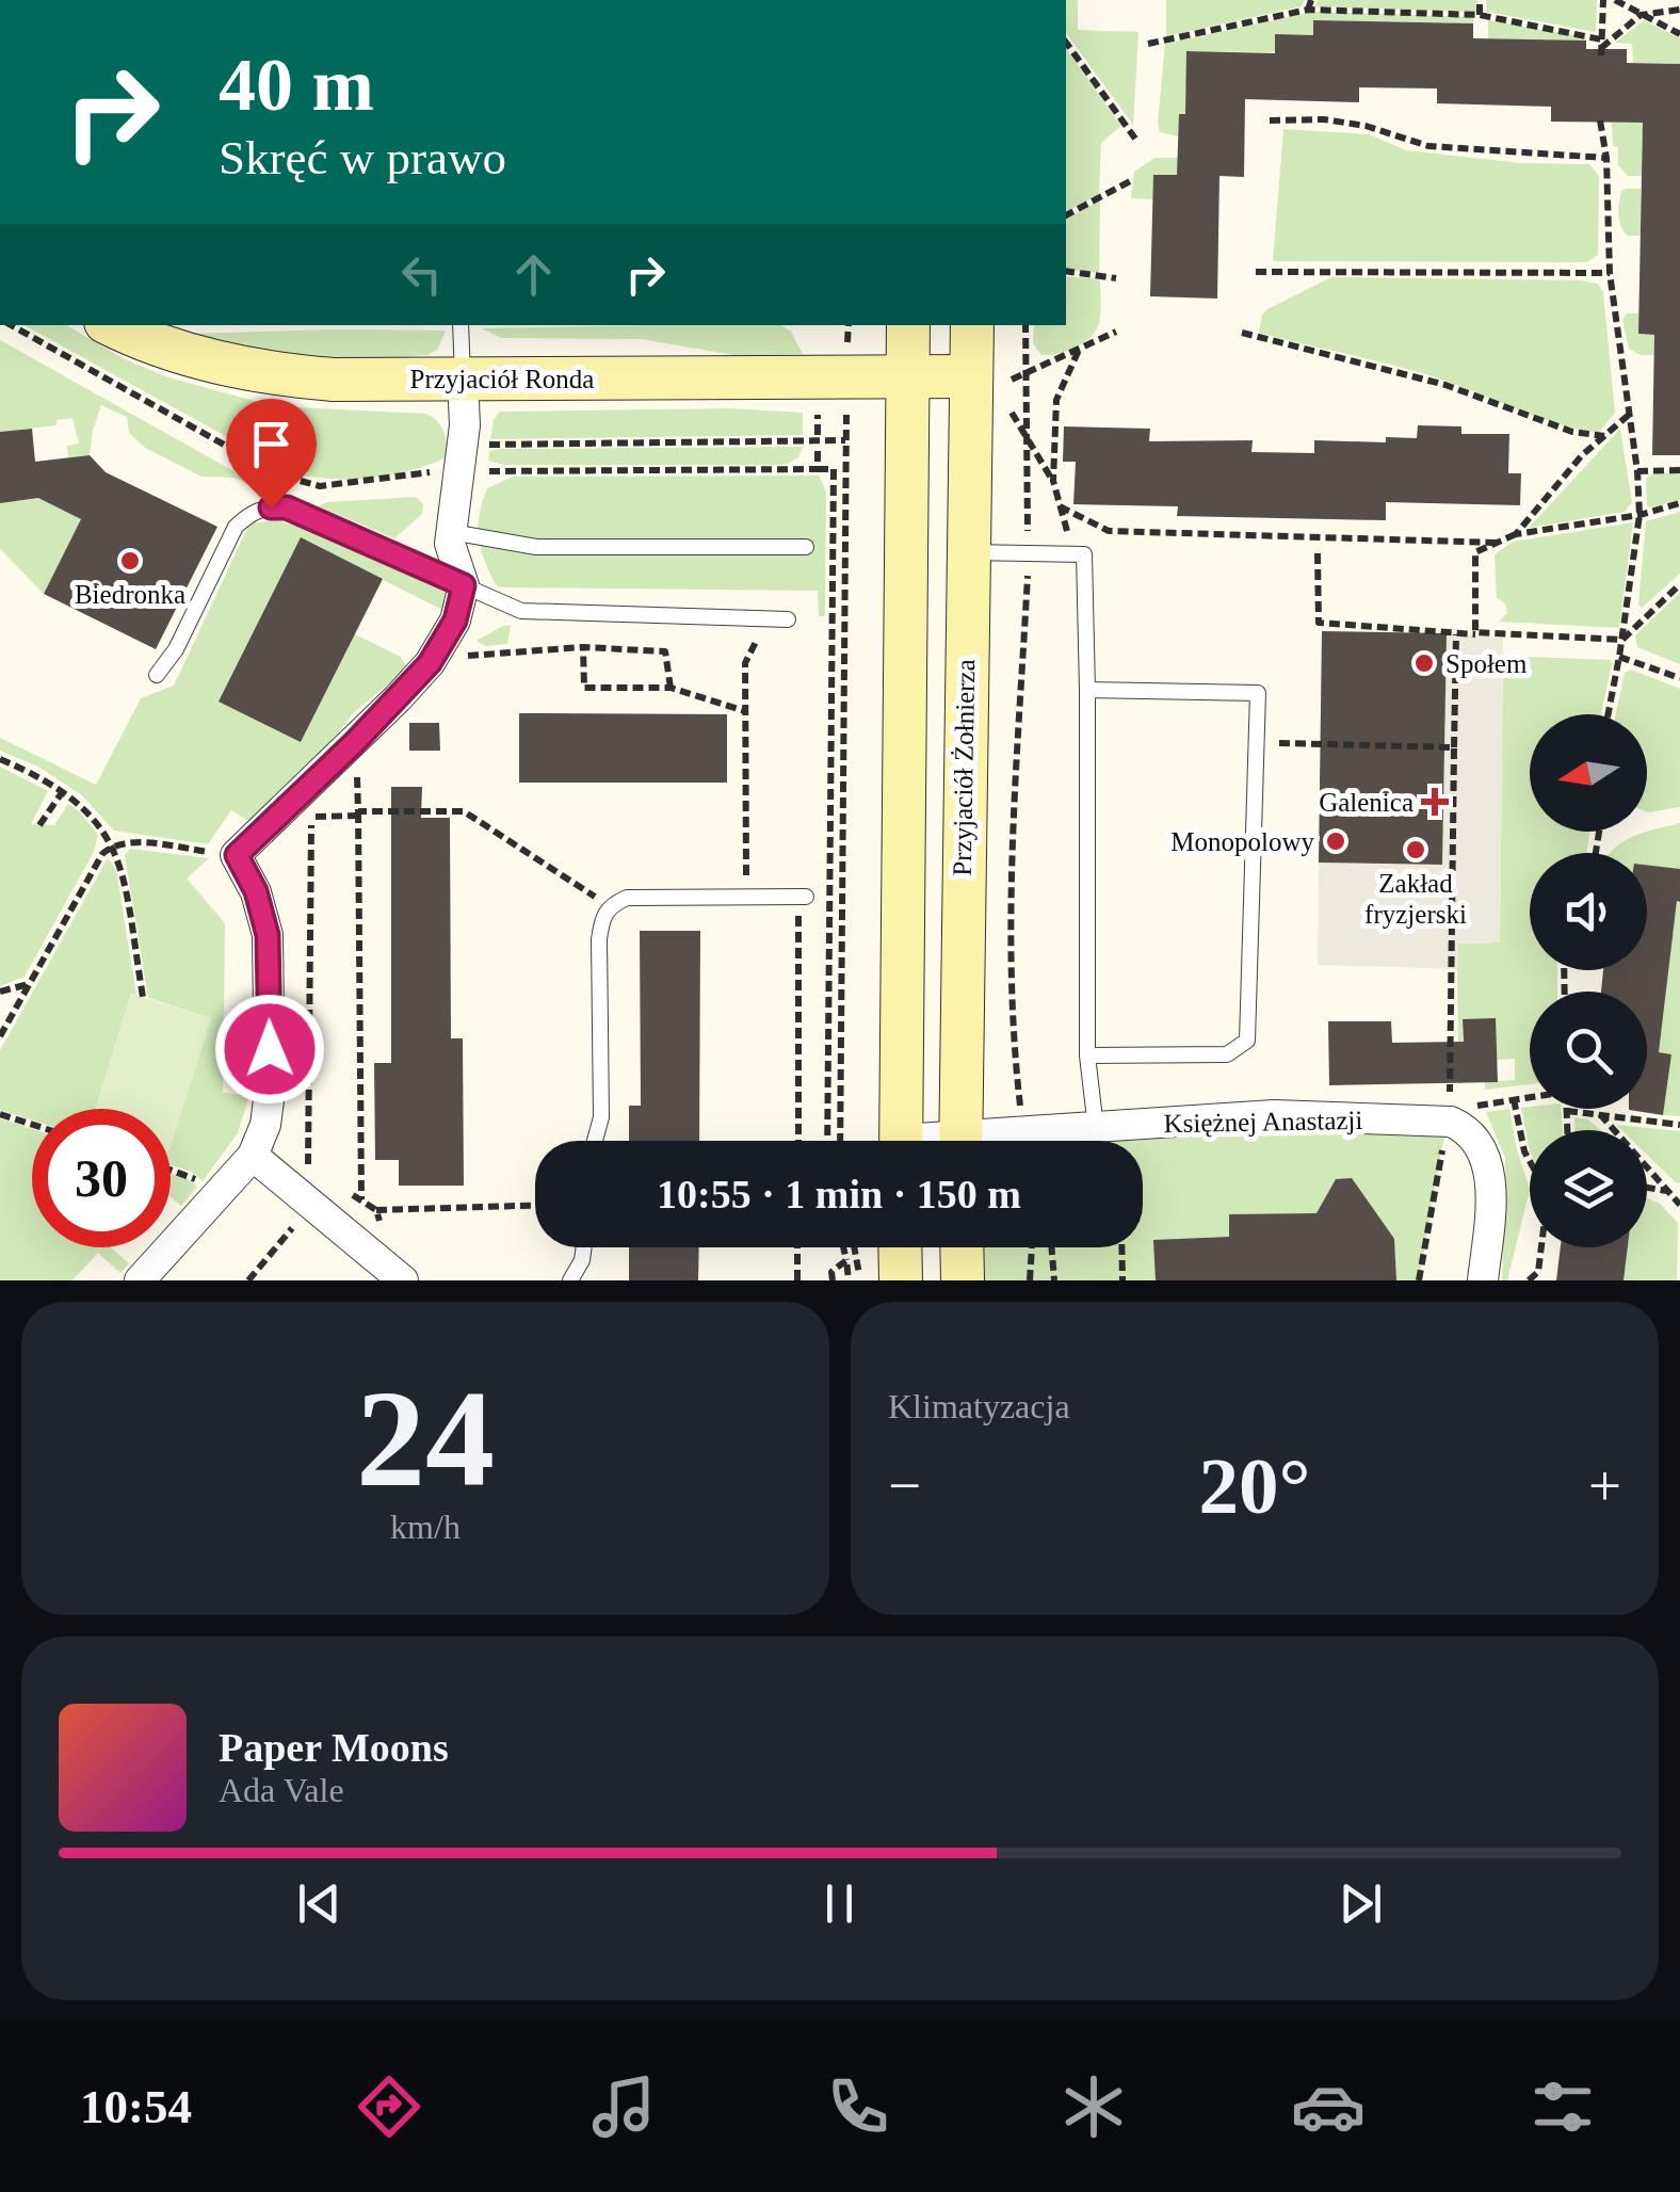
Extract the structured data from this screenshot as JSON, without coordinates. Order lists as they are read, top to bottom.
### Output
{
  "streets": {
    "street": ["Przyjaciół Ronda", "Przyjaciół Żołnierza", "Księżnej Anastazji"]
  },
  "places": {
    "other": [
      "Biedronka",
      "Społem",
      "Monopolowy",
      "Zakład fryzjerski"
    ],
    "health": ["Galenica"]
  },
  "north": "left",
  "page": {
    "turn": ["40 m", "Skręć w prawo"],
    "limit": "30",
    "trip": "10:55 · 1 min · 150 m",
    "tile": [
      ["24", "km/h"],
      "Klimatyzacja"
    ],
    "heat": ["−", "20°", "+"],
    "song": ["Paper Moons", "Ada Vale"],
    "tabs": "10:54"
  }
}
